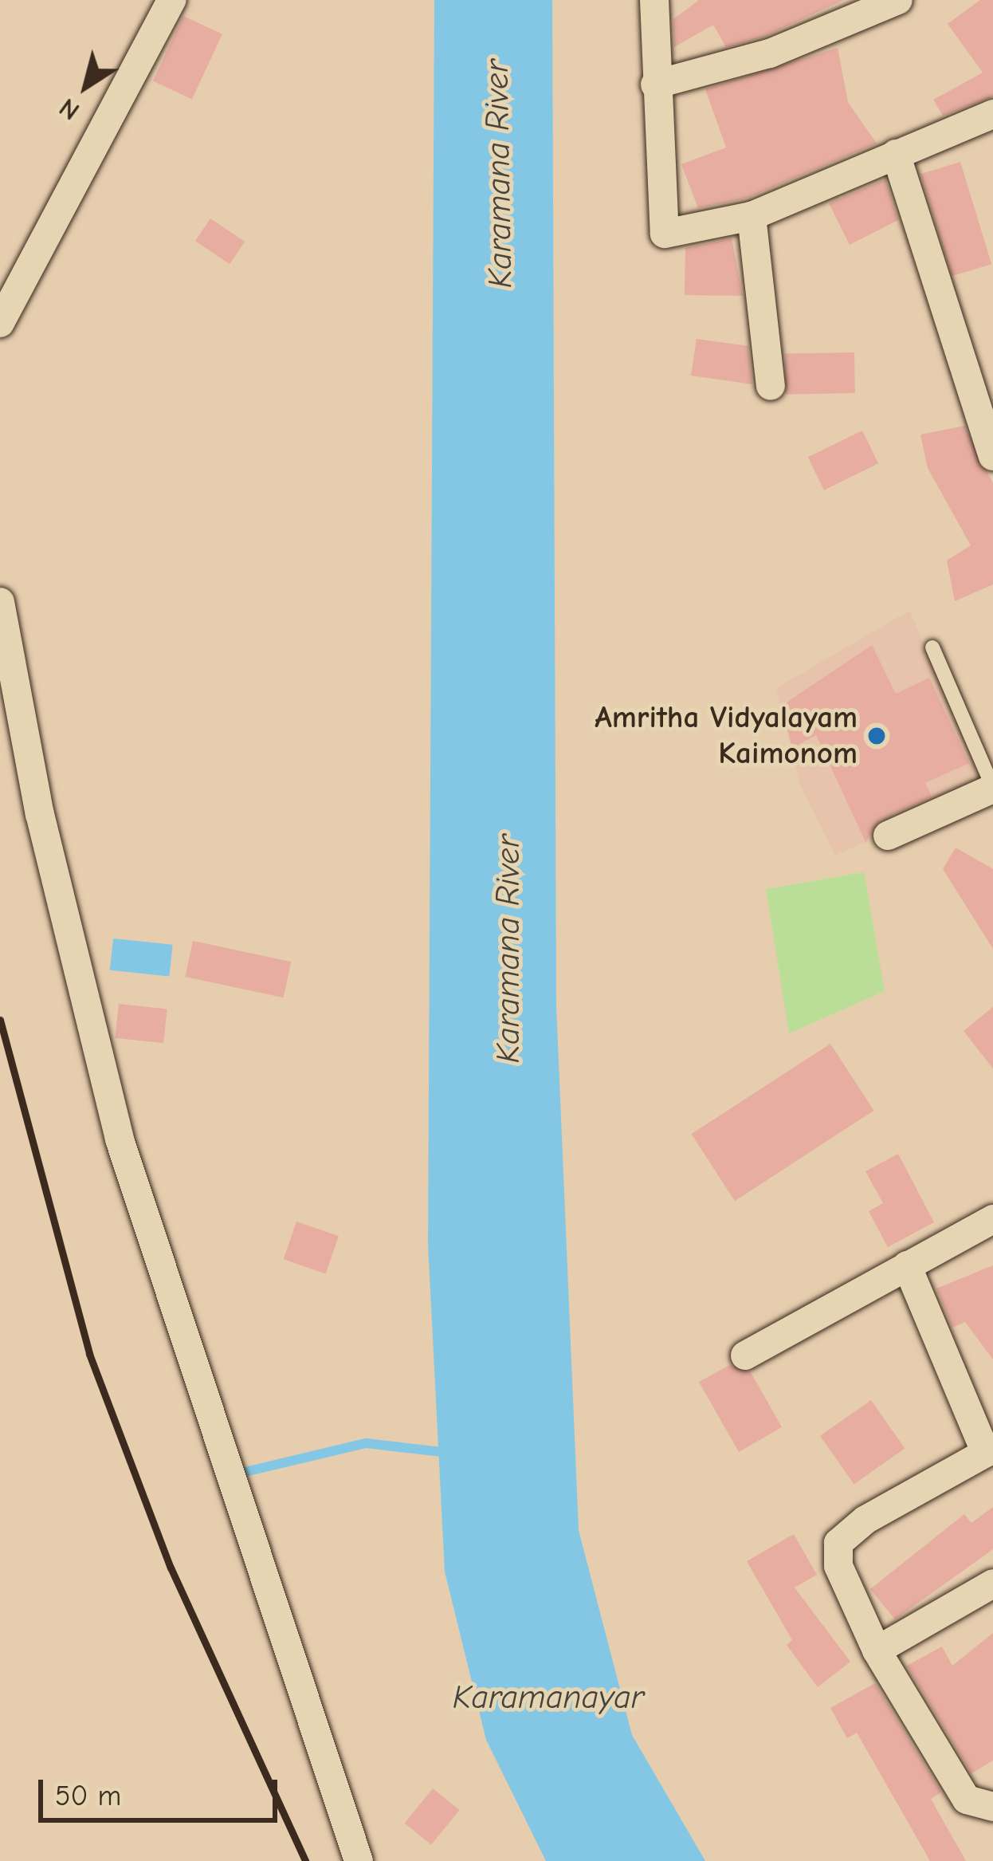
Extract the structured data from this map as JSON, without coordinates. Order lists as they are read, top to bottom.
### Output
{
  "water": ["Karamana River", "Karamanayar"],
  "places": ["Amritha Vidyalayam Kaimonom"],
  "scale_bar": "50 m",
  "north": "bottom left"
}
